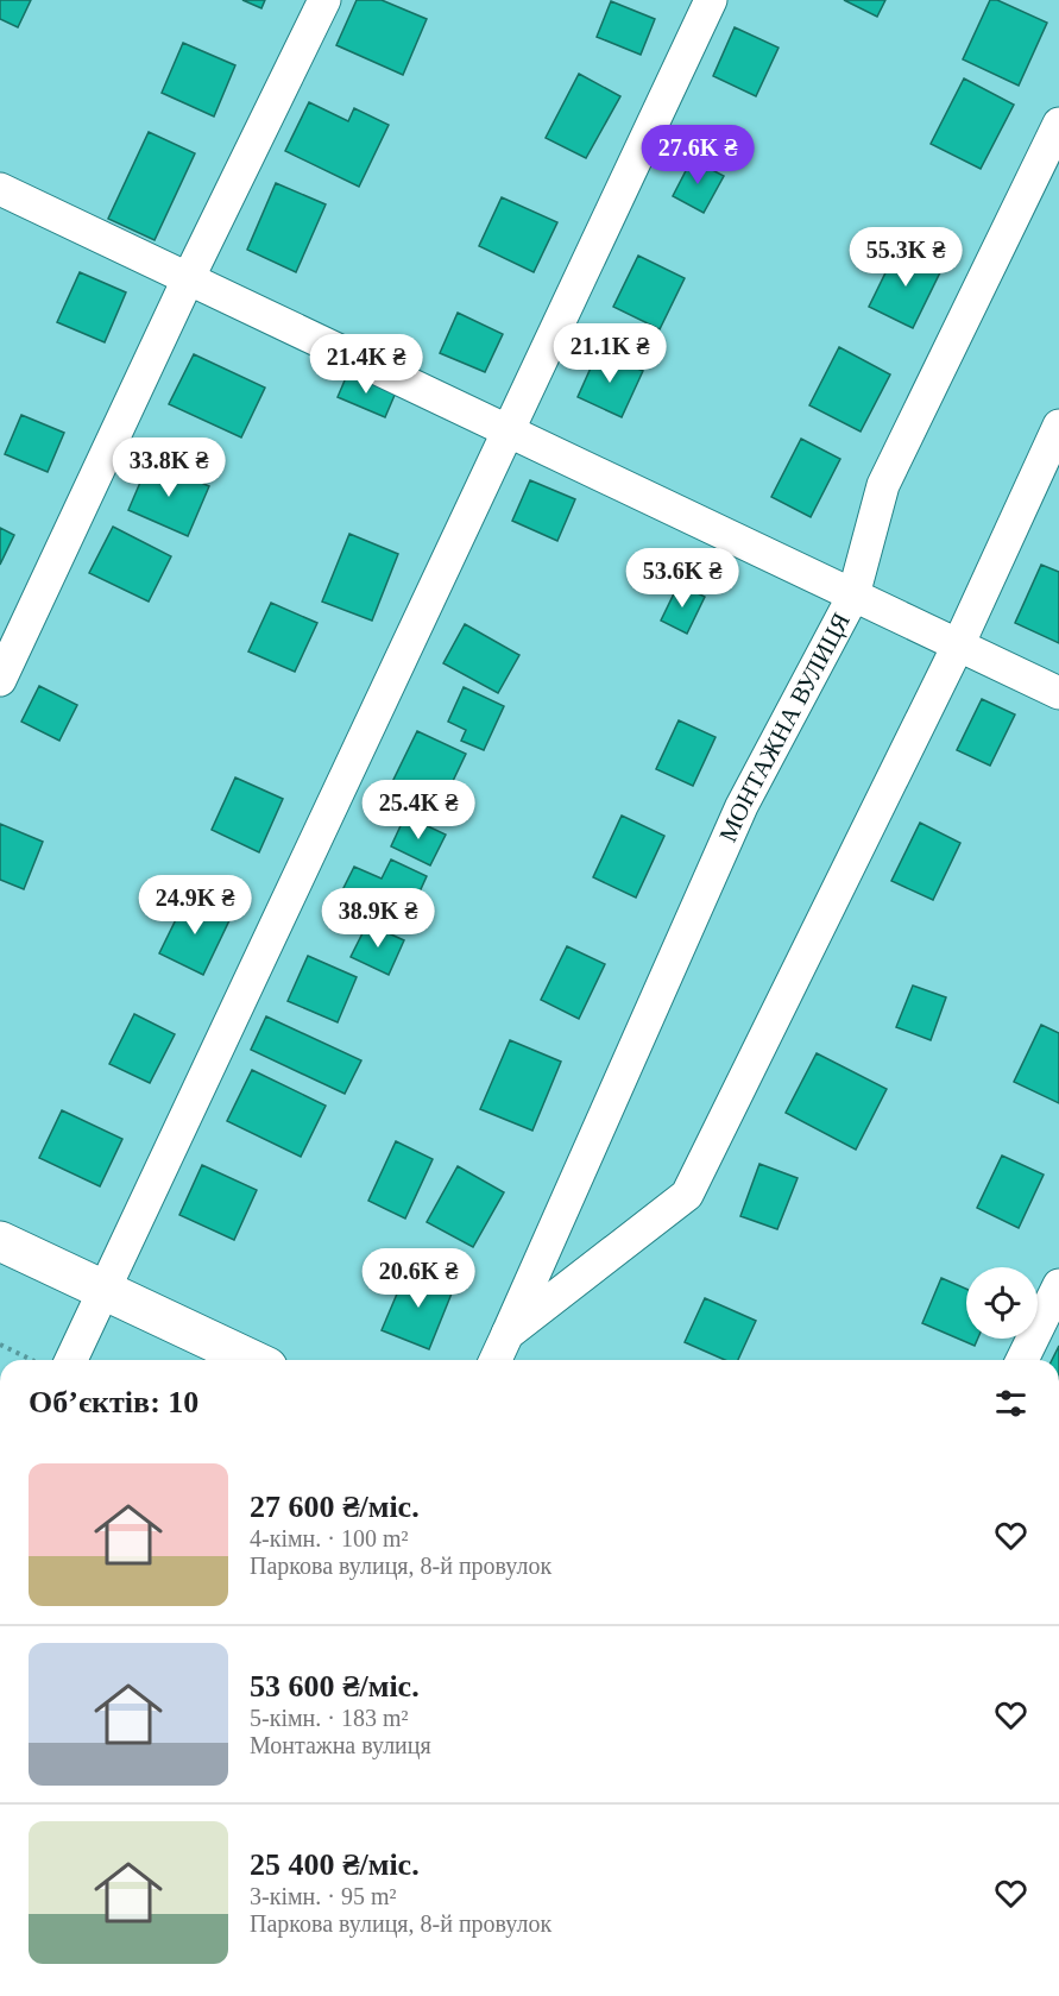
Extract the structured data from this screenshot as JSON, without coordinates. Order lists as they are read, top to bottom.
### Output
{
  "streets": {
    "street": ["МОНТАЖНА ВУЛИЦЯ"]
  },
  "page": {
    "price": [
      "27.6K ₴",
      "55.3K ₴",
      "21.1K ₴",
      "21.4K ₴",
      "33.8K ₴",
      "53.6K ₴",
      "25.4K ₴",
      "24.9K ₴",
      "38.9K ₴",
      "20.6K ₴"
    ],
    "heading": "Об’єктів: 10",
    "list": [
      {
        "name": "27 600 ₴/міс.",
        "note": "4-кімн. · 100 m² · Паркова вулиця, 8-й провулок"
      },
      {
        "name": "53 600 ₴/міс.",
        "note": "5-кімн. · 183 m² · Монтажна вулиця"
      },
      {
        "name": "25 400 ₴/міс.",
        "note": "3-кімн. · 95 m² · Паркова вулиця, 8-й провулок"
      }
    ]
  }
}
